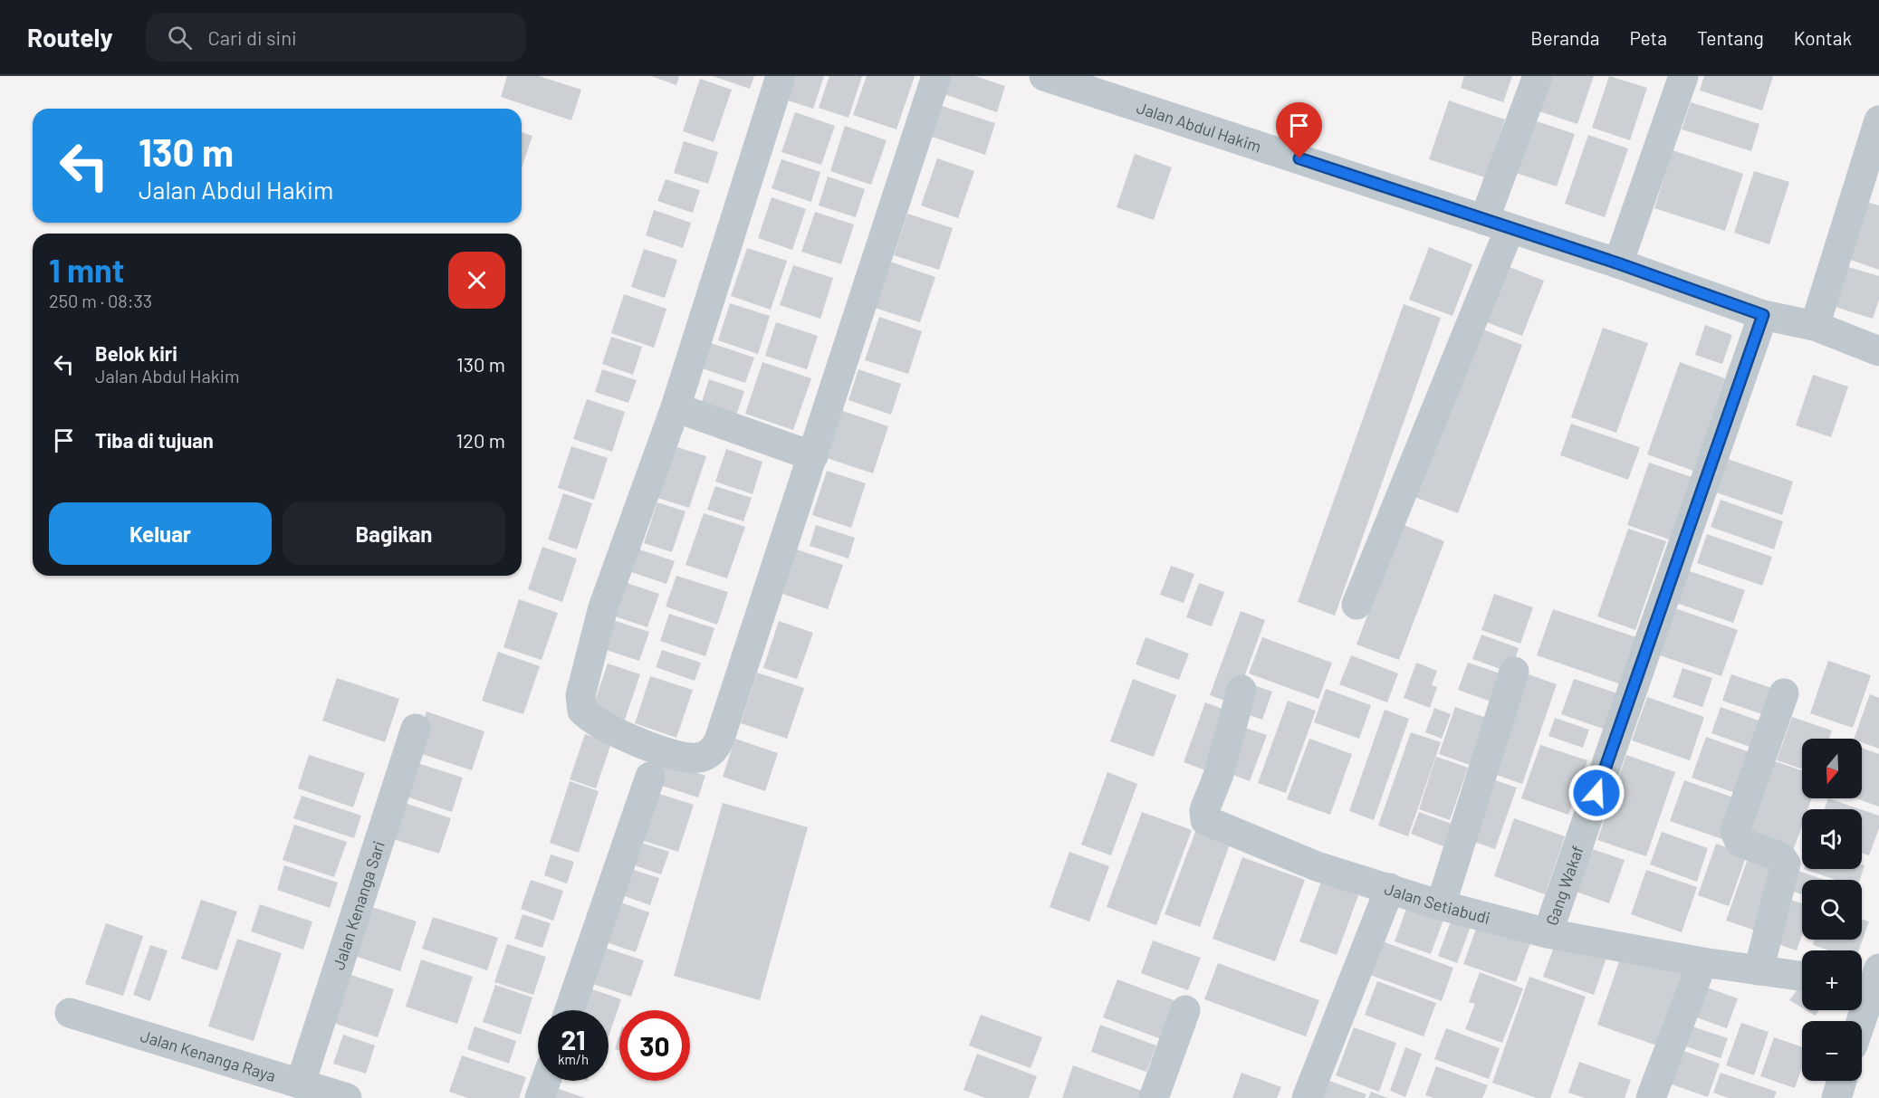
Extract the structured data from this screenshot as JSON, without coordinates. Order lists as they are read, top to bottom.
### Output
{
  "streets": {
    "street": [
      "Jalan Abdul Hakim",
      "Gang Wakaf",
      "Jalan Setiabudi",
      "Jalan Kenanga Sari",
      "Jalan Kenanga Raya"
    ]
  },
  "crossings": [
    ["Jalan Abdul Hakim", "Gang Wakaf"],
    ["Gang Wakaf", "Jalan Setiabudi"],
    ["Jalan Kenanga Sari", "Jalan Kenanga Raya"]
  ],
  "north": "bottom",
  "page": {
    "header": "Routely",
    "search": "Cari di sini",
    "nav": [
      "Beranda",
      "Peta",
      "Tentang",
      "Kontak"
    ],
    "turn": ["130 m", "Jalan Abdul Hakim"],
    "heading": ["1 mnt", "250 m · 08:33"],
    "list": [
      {
        "name": "Belok kiri",
        "note": "Jalan Abdul Hakim",
        "value": "130 m"
      },
      {
        "name": "Tiba di tujuan",
        "value": "120 m"
      }
    ],
    "buttons": ["Keluar", "Bagikan"],
    "map_buttons": ["+", "−"],
    "speed": "21 km/h",
    "limit": "30"
  }
}
